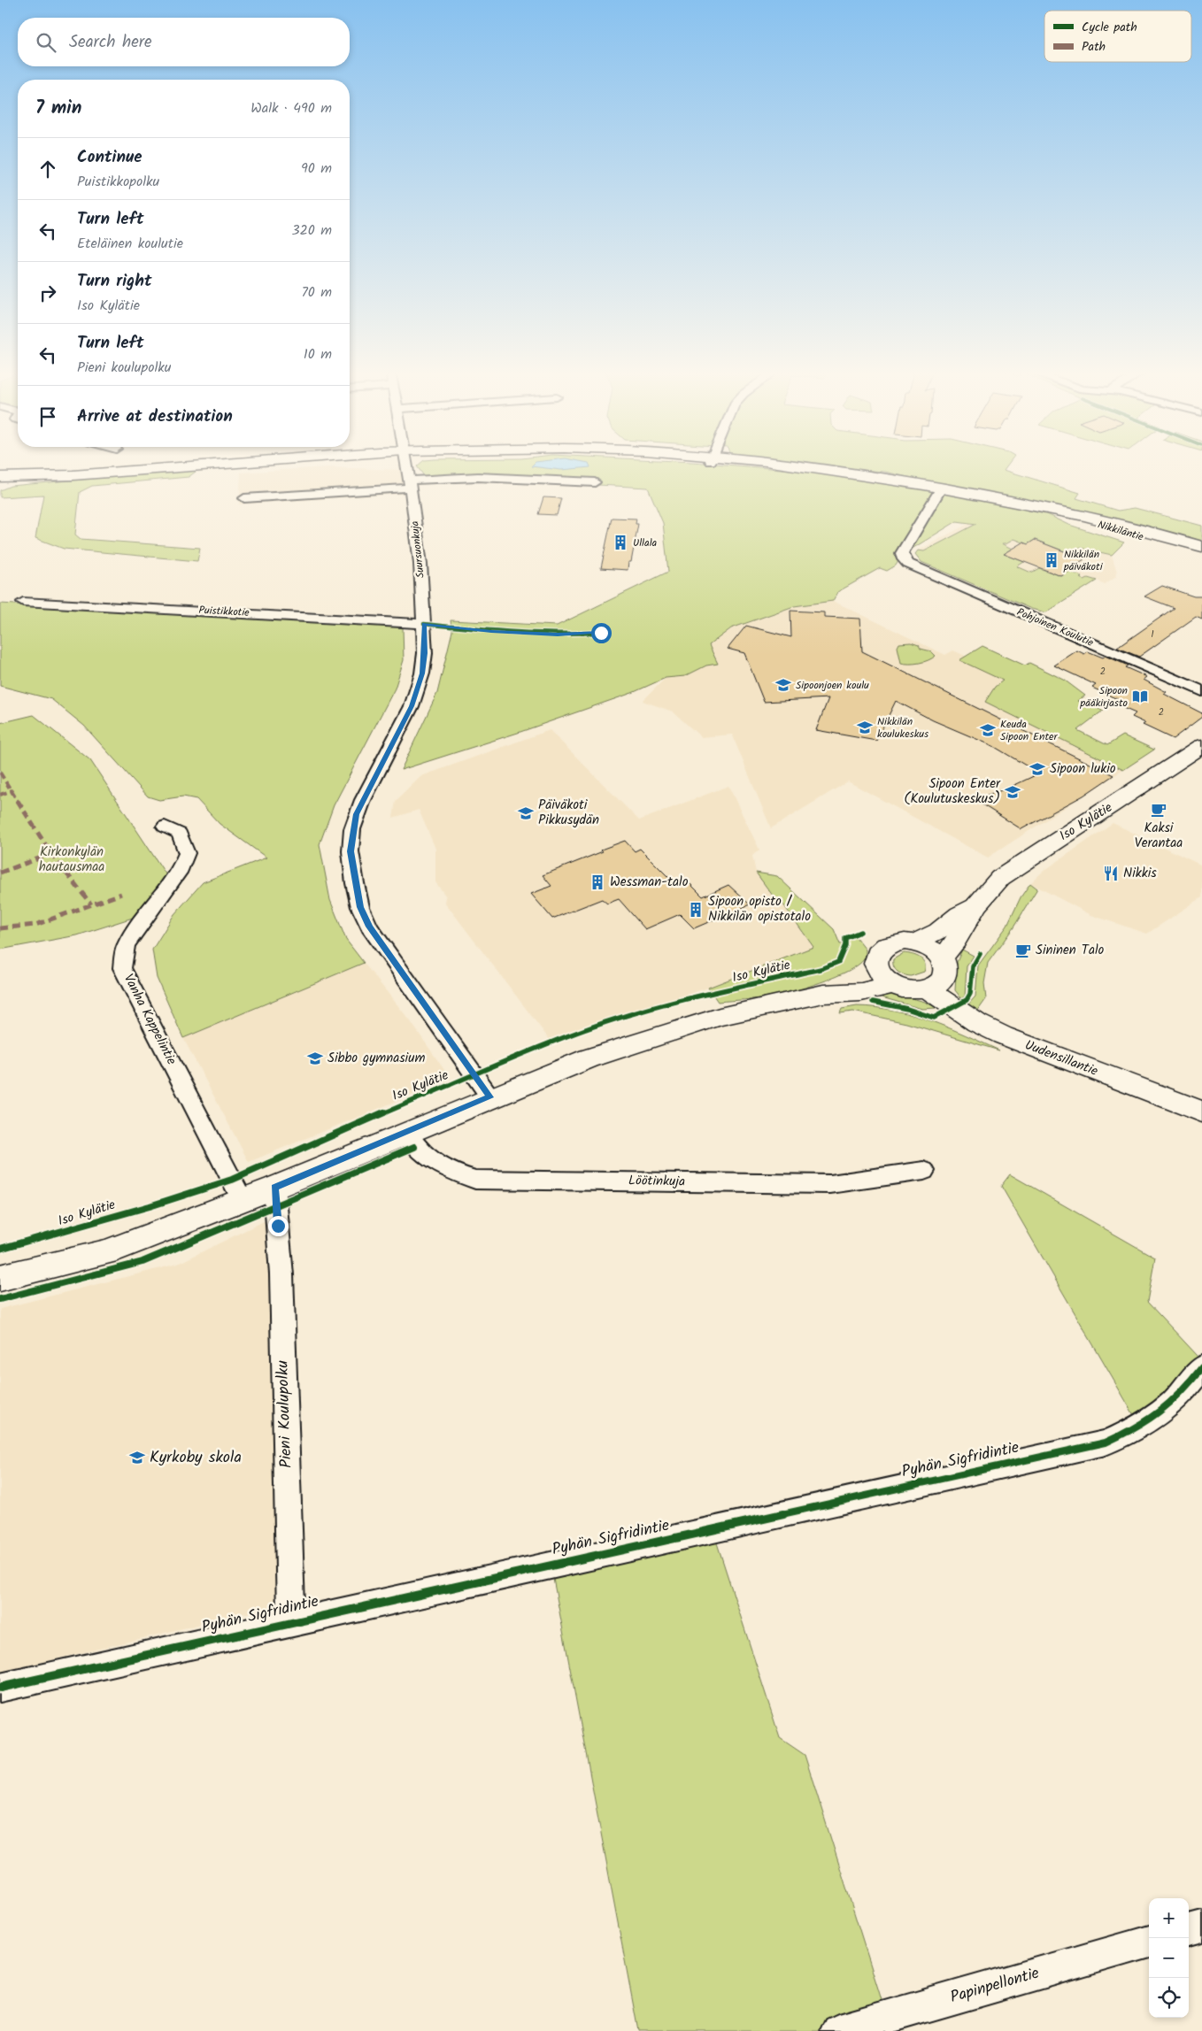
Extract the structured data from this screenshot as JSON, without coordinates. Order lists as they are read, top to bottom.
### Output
{
  "streets": {
    "street": [
      "Nikkiläntie",
      "Suursuonkuja",
      "Puistikkotie",
      "Pohjoinen Koulutie",
      "Iso Kylätie",
      "Vanha Kappelintie",
      "Uudensillantie",
      "Löötinkuja",
      "Pieni Koulupolku",
      "Pyhän Sigfridintie",
      "Papinpellontie"
    ]
  },
  "crossings": [
    ["Nikkiläntie", "Pohjoinen Koulutie"],
    ["Suursuonkuja", "Puistikkotie"],
    ["Iso Kylätie", "Uudensillantie"],
    ["Pieni Koulupolku", "Pyhän Sigfridintie"]
  ],
  "parks": ["Kirkonkylän hautausmaa"],
  "places": {
    "building": [
      "Ullala",
      "Nikkilän päiväkoti",
      "Wessman-talo",
      "Sipoon opisto / Nikkilän opistotalo"
    ],
    "school or university": [
      "Sipoonjoen koulu",
      "Nikkilän koulukeskus",
      "Keuda Sipoon Enter",
      "Sipoon lukio",
      "Sipoon Enter (Koulutuskeskus)",
      "Päiväkoti Pikkusydän",
      "Sibbo gymnasium",
      "Kyrkoby skola"
    ],
    "library": ["Sipoon pääkirjasto"],
    "cafe": ["Kaksi Verantaa", "Sininen Talo"],
    "restaurant": ["Nikkis"]
  },
  "house_numbers": ["1", "2", "2"],
  "legend": ["Cycle path", "Path"],
  "page": {
    "search": "Search here",
    "heading": ["7 min", "Walk · 490 m"],
    "list": [
      ["Continue", "Puistikkopolku", "90 m"],
      ["Turn left", "Eteläinen koulutie", "320 m"],
      ["Turn right", "Iso Kylätie", "70 m"],
      ["Turn left", "Pieni koulupolku", "10 m"],
      "Arrive at destination"
    ],
    "map_buttons": ["+", "−"]
  }
}
